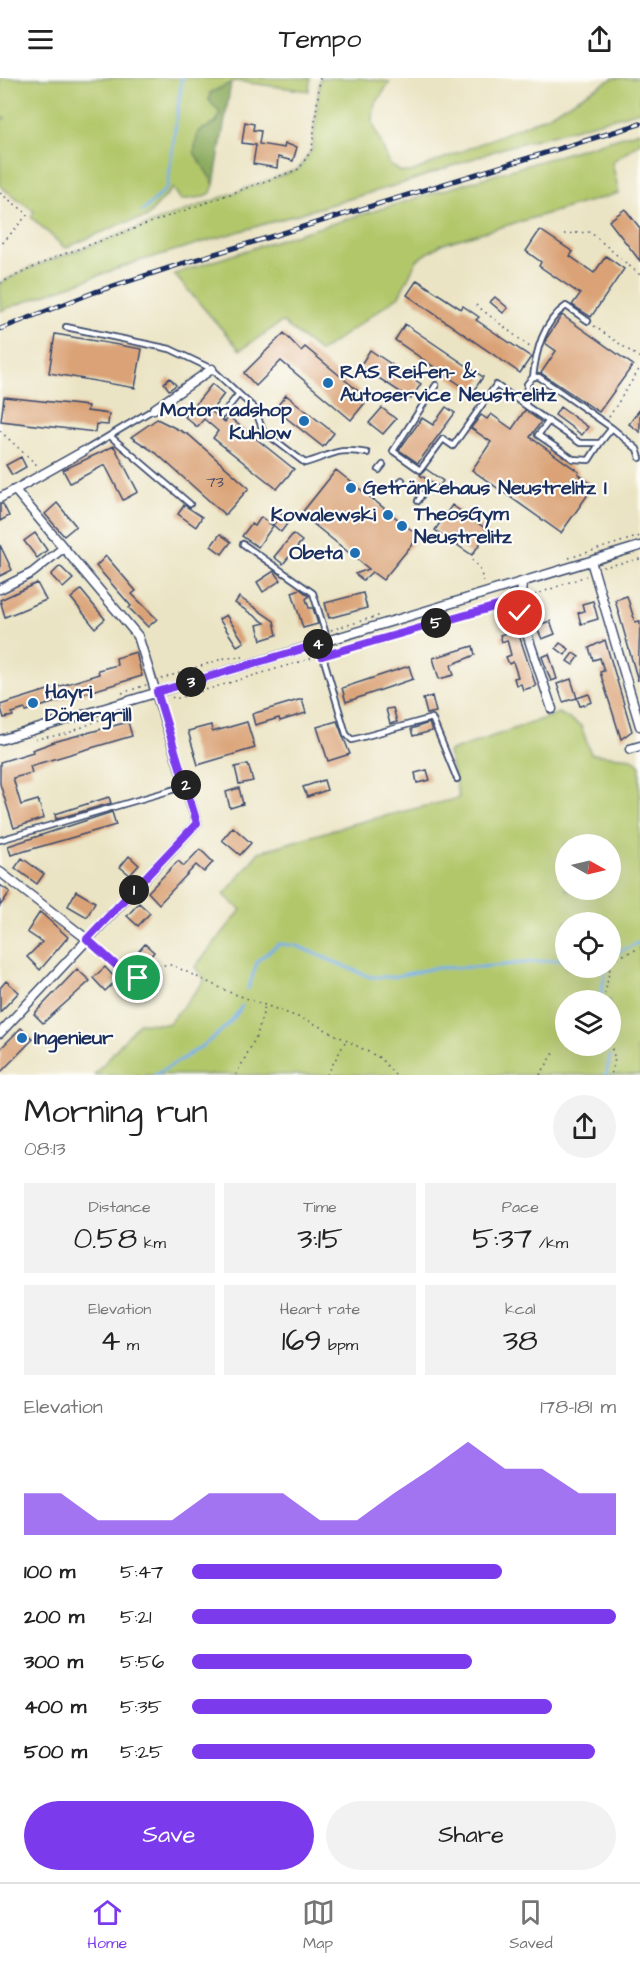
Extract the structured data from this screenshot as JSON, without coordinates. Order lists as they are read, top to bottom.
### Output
{
  "places": [
    "RAS Reifen- & Autoservice Neustrelitz",
    "Motorradshop Kuhlow",
    "Getränkehaus Neustrelitz I",
    "Kowalewski",
    "TheosGym Neustrelitz",
    "Obeta",
    "Hayri Dönergrill",
    "Ingenieur"
  ],
  "house_numbers": ["73"],
  "north": "right",
  "page": {
    "header": "Tempo",
    "pins": [
      "5",
      "4",
      "3",
      "2",
      "1"
    ],
    "heading": ["Morning run", "08:13"],
    "stats": [
      ["Distance", "0.58 km"],
      ["Time", "3:15"],
      ["Pace", "5:37 /km"],
      ["Elevation", "4 m"],
      ["Heart rate", "169 bpm"],
      ["kcal", "38"]
    ],
    "chart": ["Elevation", "178–181 m"],
    "list": [
      {
        "name": "100 m",
        "note": "5:47"
      },
      {
        "name": "200 m",
        "note": "5:21"
      },
      {
        "name": "300 m",
        "note": "5:56"
      },
      {
        "name": "400 m",
        "note": "5:35"
      },
      {
        "name": "500 m",
        "note": "5:25"
      }
    ],
    "buttons": ["Save", "Share"],
    "tabs": ["Home", "Map", "Saved"]
  }
}
